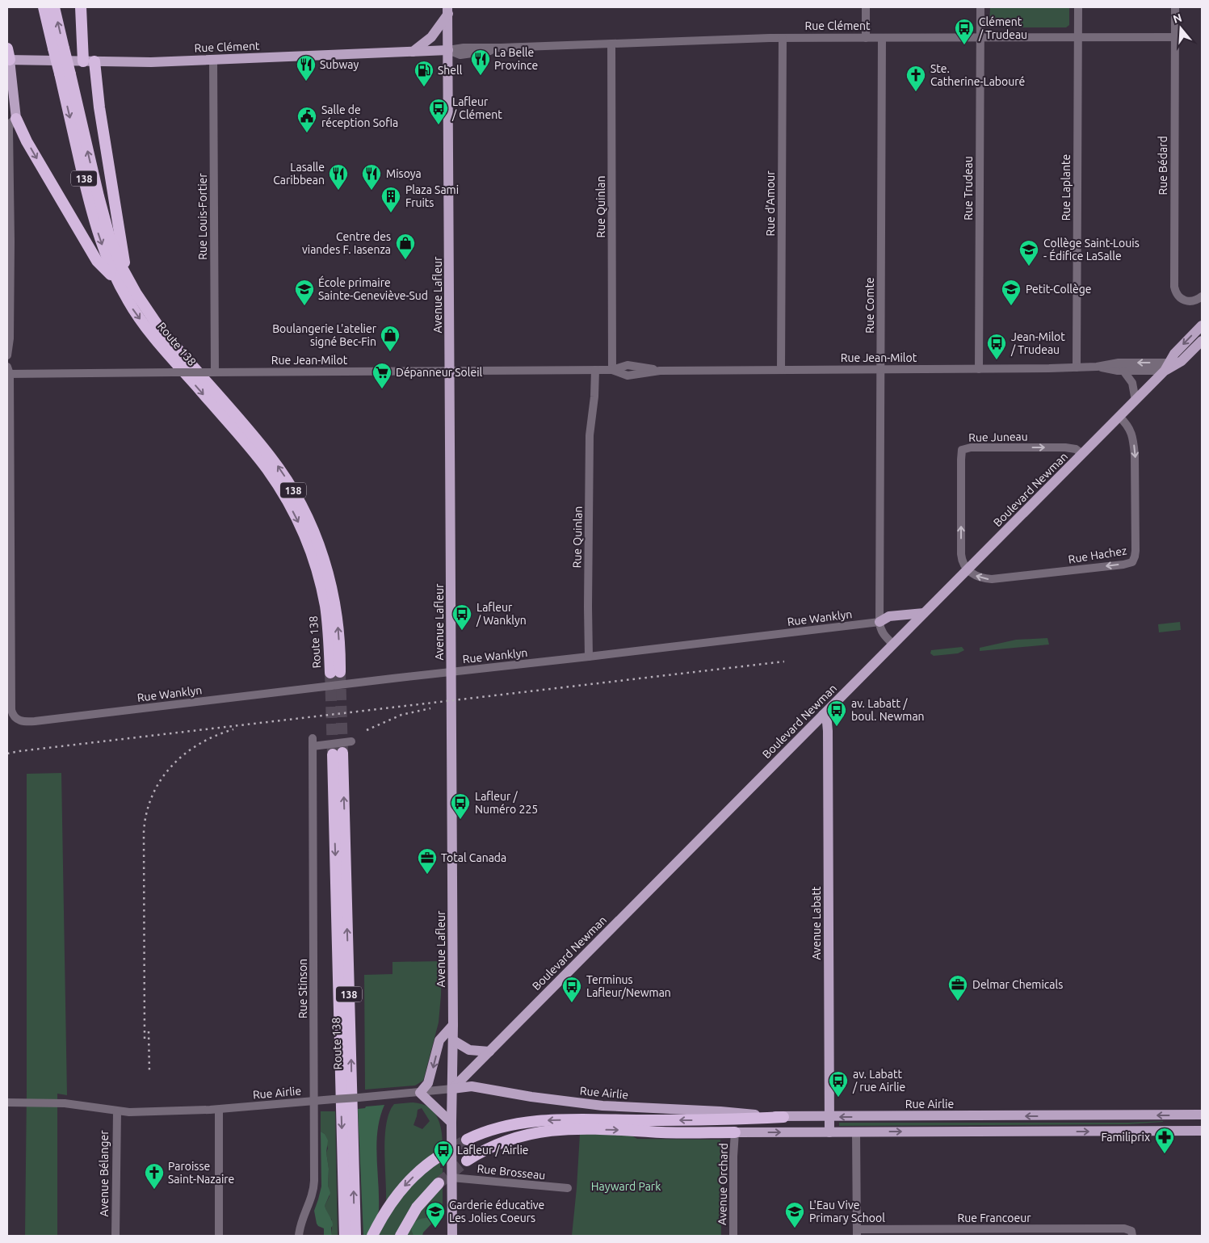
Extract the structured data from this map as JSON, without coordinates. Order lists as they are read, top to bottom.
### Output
{
  "streets": {
    "highway": ["138", "Route 138"],
    "main road": [
      "Rue Clément",
      "Avenue Lafleur",
      "Boulevard Newman",
      "Avenue Labatt",
      "Rue Airlie"
    ],
    "street": [
      "Rue Bédard",
      "Rue Laplante",
      "Rue Trudeau",
      "Rue d'Amour",
      "Rue Quinlan",
      "Rue Louis-Fortier",
      "Rue Comte",
      "Rue Jean-Milot",
      "Rue Juneau",
      "Rue Hachez",
      "Rue Wanklyn",
      "Rue Stinson",
      "Rue Brosseau",
      "Avenue Bélanger",
      "Avenue Orchard",
      "Rue Francoeur"
    ]
  },
  "crossings": [
    ["Rue Clément", "Rue Bédard"],
    ["Rue Clément", "Rue Laplante"],
    ["Rue Clément", "Rue Trudeau"],
    ["Rue Clément", "Rue d'Amour"],
    ["Rue Clément", "Rue Quinlan"],
    ["Rue Clément", "Rue Louis-Fortier"],
    ["Rue Clément", "Avenue Lafleur"],
    ["Rue Clément", "Rue Comte"],
    ["Rue Laplante", "Rue Jean-Milot"],
    ["Rue Trudeau", "Rue Jean-Milot"],
    ["Rue d'Amour", "Rue Jean-Milot"],
    ["Rue Quinlan", "Rue Jean-Milot"],
    ["Rue Quinlan", "Rue Wanklyn"],
    ["Rue Louis-Fortier", "Rue Jean-Milot"],
    ["Avenue Lafleur", "Rue Jean-Milot"],
    ["Avenue Lafleur", "Boulevard Newman"],
    ["Avenue Lafleur", "Rue Wanklyn"],
    ["Avenue Lafleur", "Rue Airlie"],
    ["Avenue Lafleur", "Rue Brosseau"],
    ["Rue Comte", "Rue Jean-Milot"],
    ["Rue Comte", "Rue Wanklyn"],
    ["Rue Jean-Milot", "Boulevard Newman"],
    ["Rue Juneau", "Boulevard Newman"],
    ["Rue Juneau", "Rue Hachez"],
    ["Boulevard Newman", "Rue Hachez"],
    ["Boulevard Newman", "Avenue Labatt"],
    ["Boulevard Newman", "Rue Airlie"],
    ["Avenue Labatt", "Rue Airlie"],
    ["Rue Stinson", "Rue Airlie"],
    ["Rue Airlie", "Avenue Bélanger"]
  ],
  "parks": ["Hayward Park"],
  "places": {
    "bus stop": [
      "Clément / Trudeau",
      "Lafleur / Clément",
      "Jean-Milot / Trudeau",
      "Lafleur / Wanklyn",
      "av. Labatt / boul. Newman",
      "Lafleur / Numéro 225",
      "Terminus Lafleur/Newman",
      "av. Labatt / rue Airlie",
      "Lafleur / Airlie"
    ],
    "restaurant": [
      "La Belle Province",
      "Subway",
      "Lasalle Caribbean",
      "Misoya"
    ],
    "fuel station": ["Shell"],
    "church": ["Ste. Catherine-Labouré", "Paroisse Saint-Nazaire"],
    "public building": ["Salle de réception Sofia"],
    "building": ["Plaza Sami Fruits"],
    "shop": ["Centre des viandes F. Iasenza", "Boulangerie L'atelier signé Bec-Fin"],
    "school or university": [
      "Collège Saint-Louis - Édifice LaSalle",
      "École primaire Sainte-Geneviève-Sud",
      "Petit-Collège",
      "Garderie éducative Les Jolies Coeurs",
      "L'Eau Vive Primary School"
    ],
    "supermarket": ["Dépanneur Soleil"],
    "office": ["Total Canada", "Delmar Chemicals"],
    "pharmacy": ["Familiprix"]
  },
  "north": "top"
}
